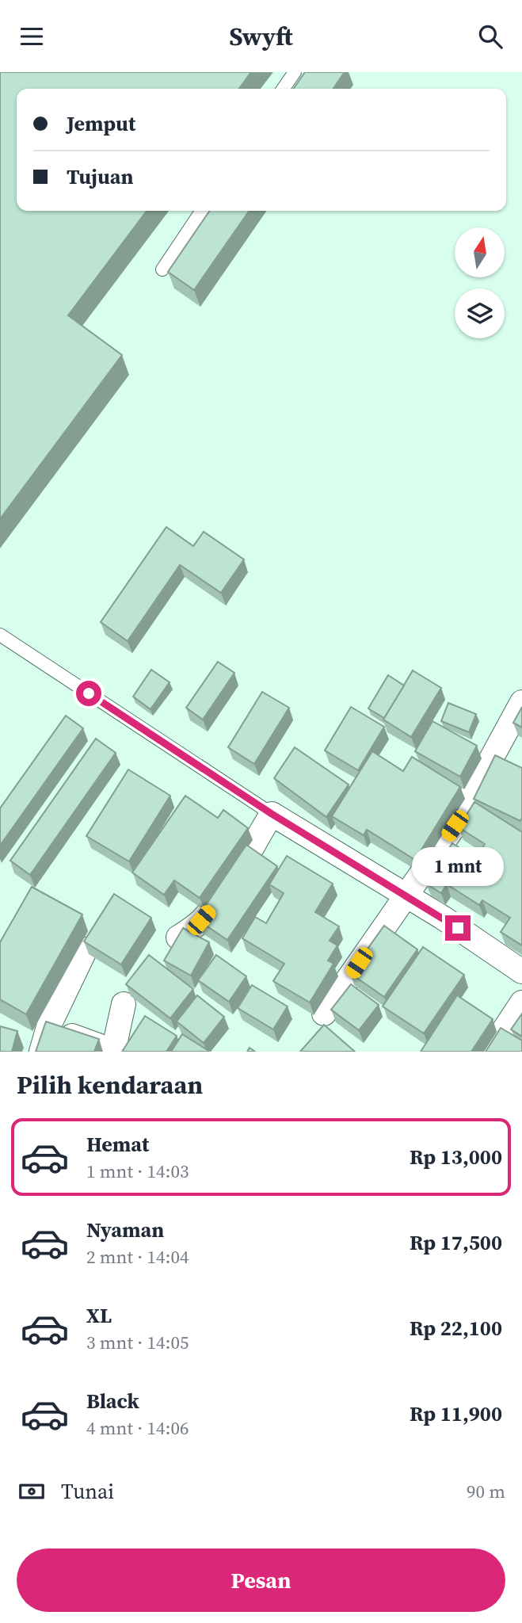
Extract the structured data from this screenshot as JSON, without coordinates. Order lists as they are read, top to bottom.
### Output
{
  "north": "top",
  "page": {
    "header": "Swyft",
    "banner": ["Jemput", "Tujuan"],
    "bubble": "1 mnt",
    "heading": "Pilih kendaraan",
    "list": [
      {
        "name": "Hemat",
        "note": "1 mnt · 14:03",
        "value": "Rp 13,000"
      },
      {
        "name": "Nyaman",
        "note": "2 mnt · 14:04",
        "value": "Rp 17,500"
      },
      {
        "name": "XL",
        "note": "3 mnt · 14:05",
        "value": "Rp 22,100"
      },
      {
        "name": "Black",
        "note": "4 mnt · 14:06",
        "value": "Rp 11,900"
      }
    ],
    "pay": ["Tunai", "90 m"],
    "buttons": "Pesan"
  }
}
